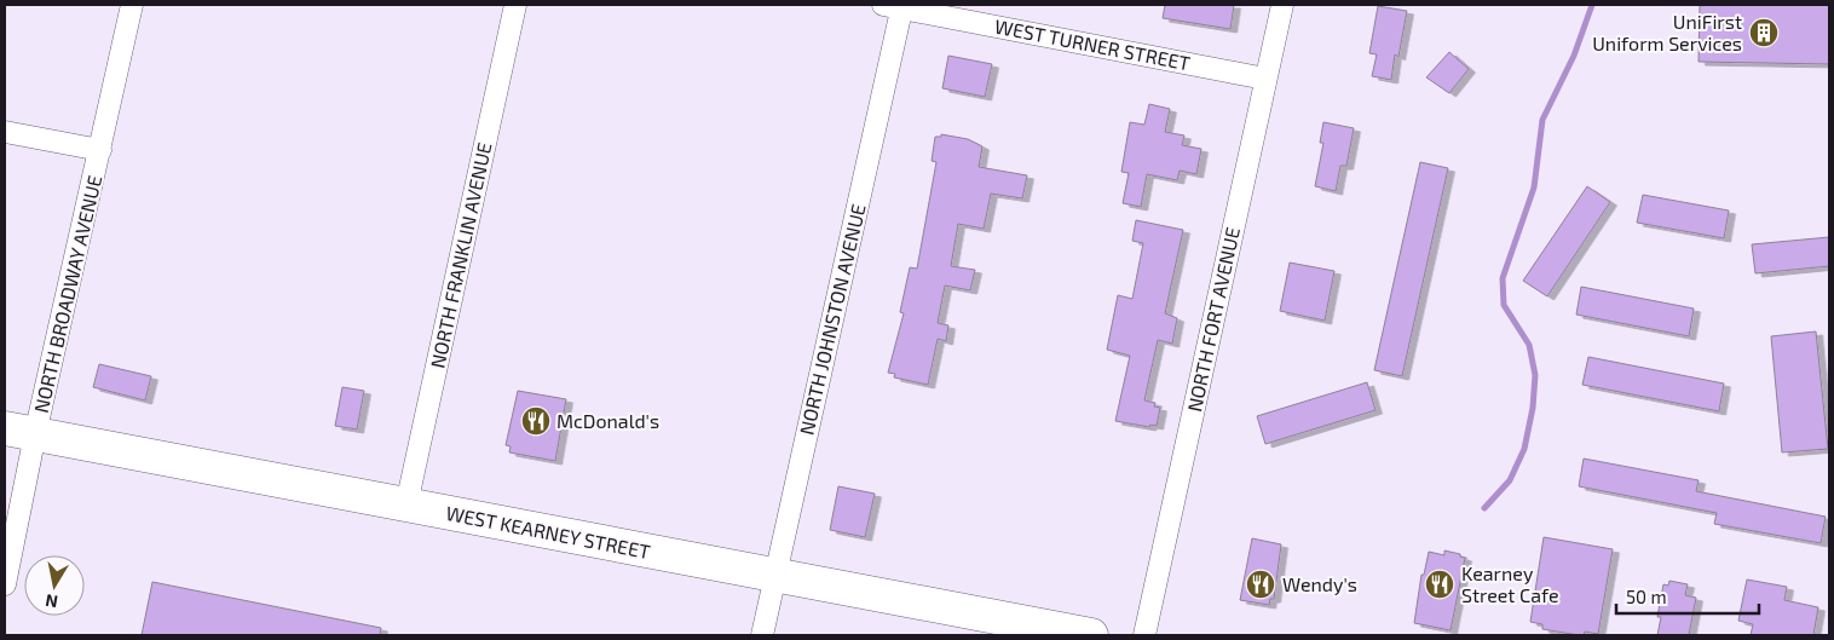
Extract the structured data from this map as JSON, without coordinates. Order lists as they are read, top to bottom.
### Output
{
  "streets": {
    "main road": ["WEST KEARNEY STREET"],
    "street": [
      "WEST TURNER STREET",
      "NORTH FRANKLIN AVENUE",
      "NORTH BROADWAY AVENUE",
      "NORTH JOHNSTON AVENUE",
      "NORTH FORT AVENUE"
    ]
  },
  "crossings": [
    ["WEST TURNER STREET", "NORTH JOHNSTON AVENUE"],
    ["WEST TURNER STREET", "NORTH FORT AVENUE"],
    ["NORTH FRANKLIN AVENUE", "WEST KEARNEY STREET"],
    ["NORTH BROADWAY AVENUE", "WEST KEARNEY STREET"],
    ["NORTH JOHNSTON AVENUE", "WEST KEARNEY STREET"]
  ],
  "places": {
    "building": ["UniFirst Uniform Services"],
    "restaurant": ["McDonald's", "Wendy's", "Kearney Street Cafe"]
  },
  "scale_bar": "50 m",
  "north": "bottom"
}
